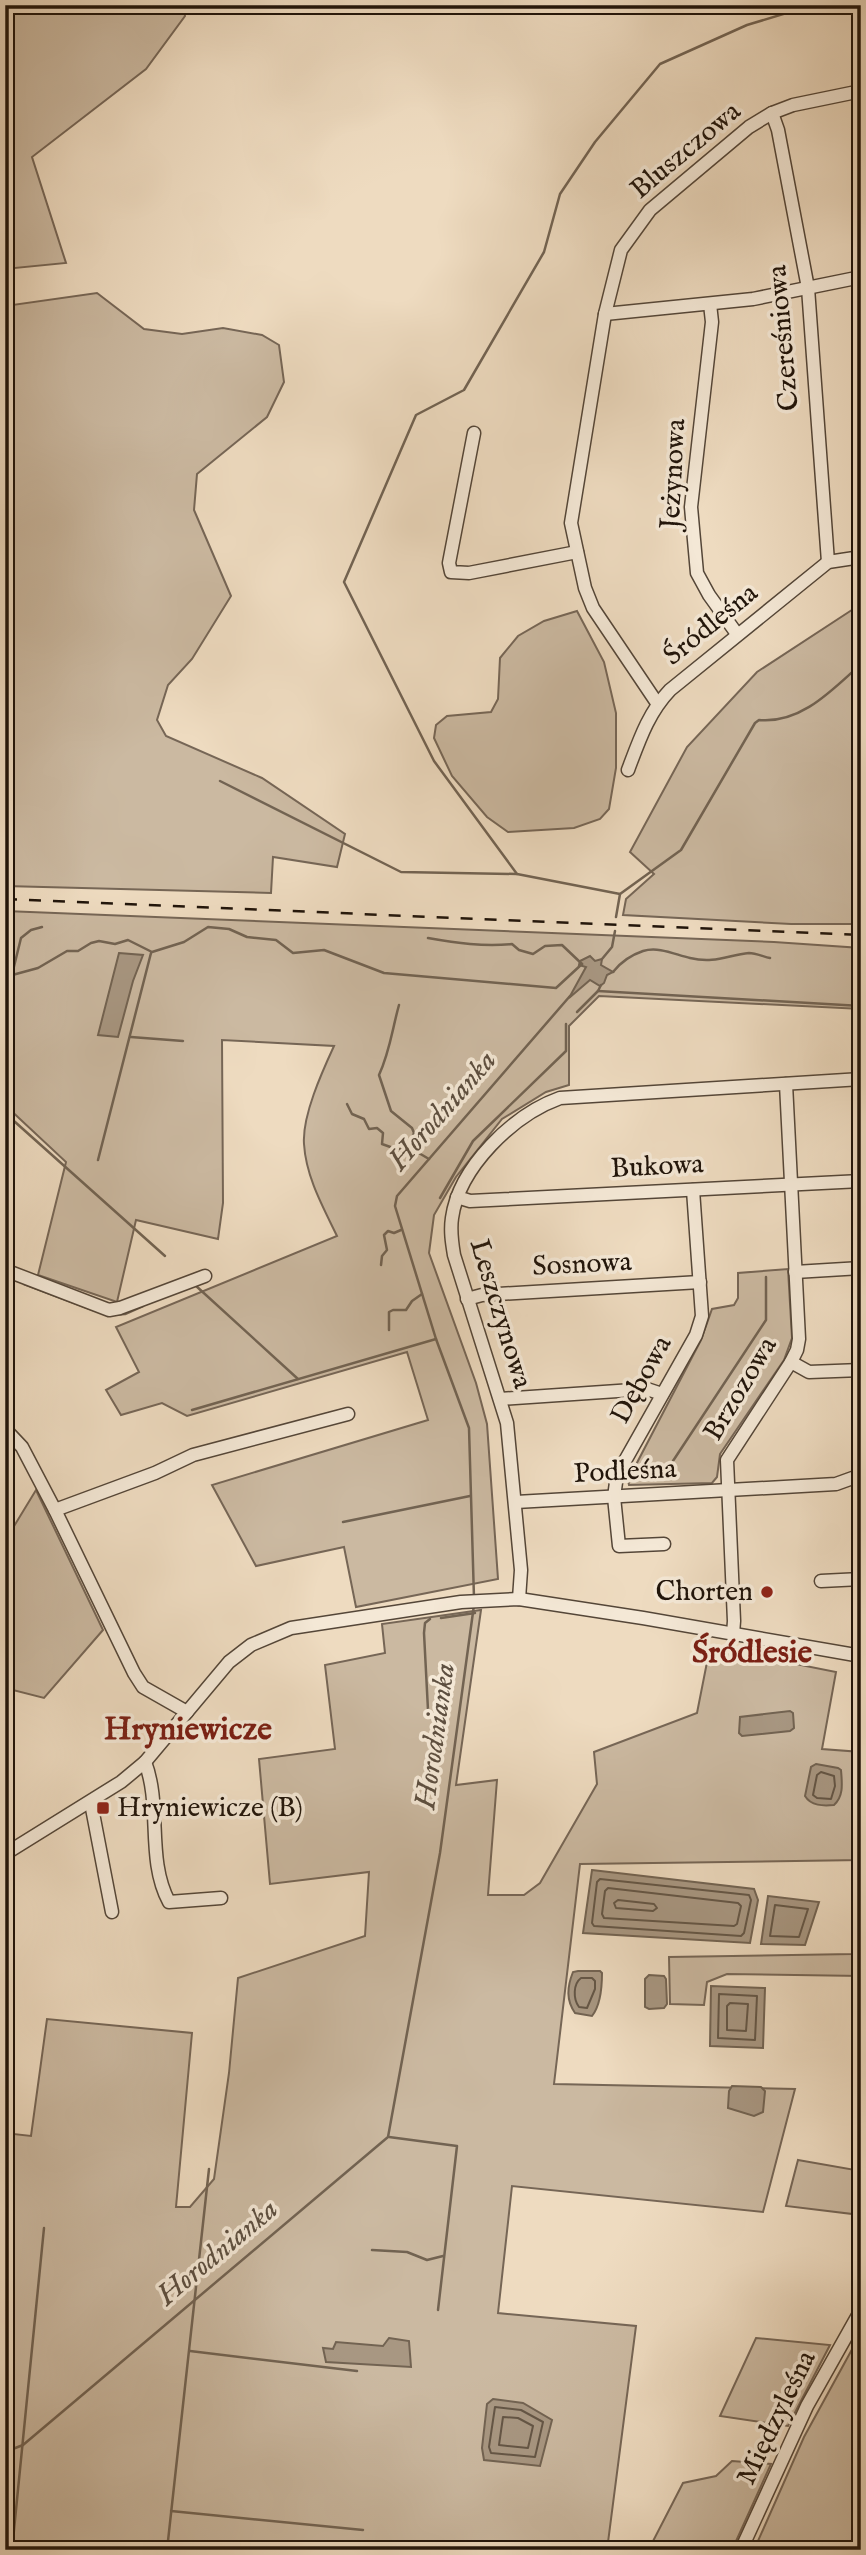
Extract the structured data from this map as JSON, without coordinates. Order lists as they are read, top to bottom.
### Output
{
  "streets": {
    "street": [
      "Bluszczowa",
      "Czereśniowa",
      "Jeżynowa",
      "Śródleśna",
      "Bukowa",
      "Sosnowa",
      "Leszczynowa",
      "Dębowa",
      "Brzozowa",
      "Podleśna",
      "Międzyleśna"
    ]
  },
  "crossings": [
    ["Bluszczowa", "Czereśniowa"],
    ["Bluszczowa", "Śródleśna"],
    ["Czereśniowa", "Śródleśna"],
    ["Jeżynowa", "Śródleśna"],
    ["Bukowa", "Leszczynowa"],
    ["Bukowa", "Dębowa"],
    ["Bukowa", "Brzozowa"],
    ["Sosnowa", "Leszczynowa"],
    ["Sosnowa", "Dębowa"],
    ["Leszczynowa", "Brzozowa"],
    ["Leszczynowa", "Podleśna"],
    ["Dębowa", "Podleśna"],
    ["Brzozowa", "Podleśna"]
  ],
  "districts": ["Śródlesie", "Hryniewicze"],
  "water": ["Horodnianka"],
  "places": {
    "other": ["Chorten"],
    "transit": ["Hryniewicze (B)"]
  }
}
